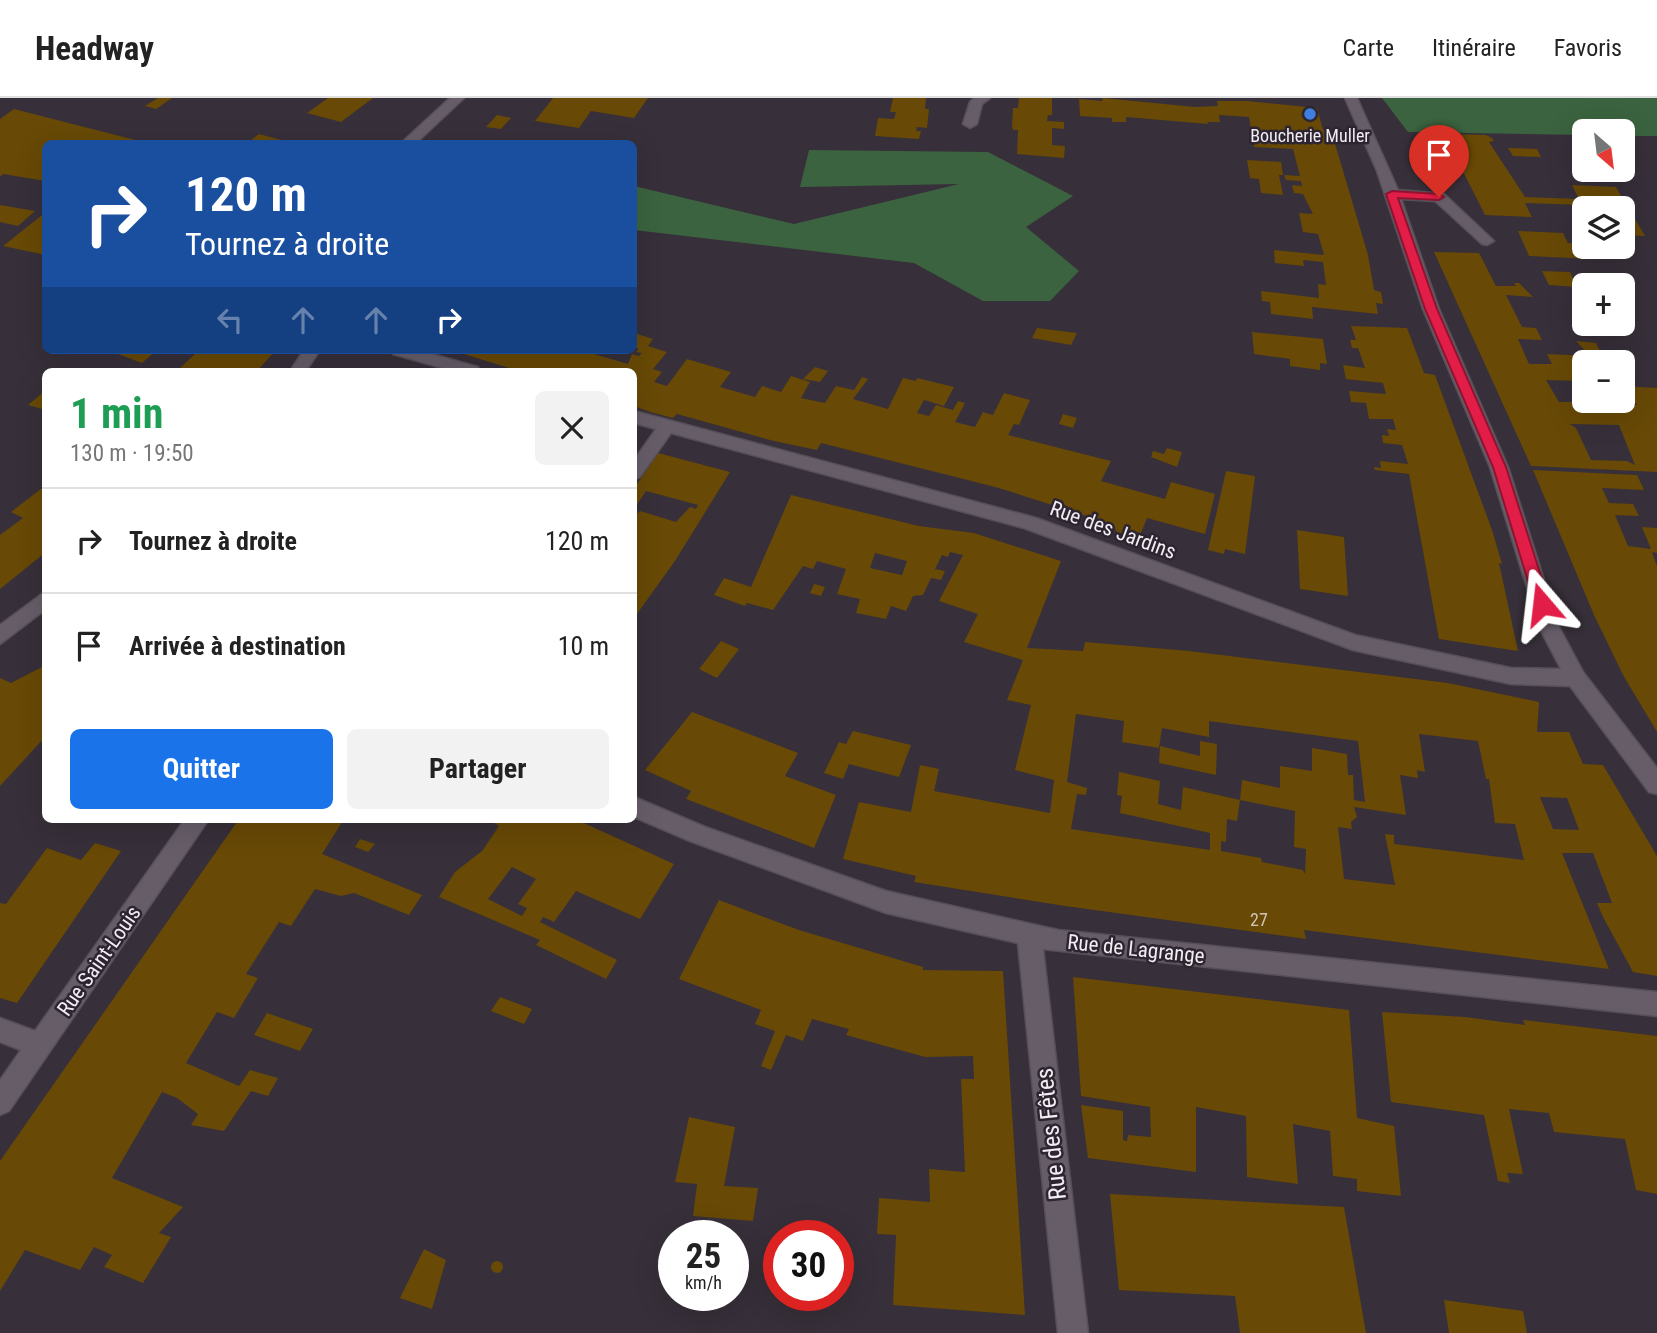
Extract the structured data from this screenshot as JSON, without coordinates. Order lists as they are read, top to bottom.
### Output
{
  "streets": {
    "street": [
      "Rue des Jardins",
      "Rue de Lagrange",
      "Rue Saint-Louis",
      "Rue des Fêtes"
    ]
  },
  "crossings": [
    ["Rue de Lagrange", "Rue des Fêtes"]
  ],
  "places": ["Boucherie Muller"],
  "house_numbers": ["27"],
  "north": "bottom right",
  "page": {
    "header": "Headway",
    "nav": ["Carte", "Itinéraire", "Favoris"],
    "map_buttons": ["+", "−"],
    "turn": ["120 m", "Tournez à droite"],
    "heading": ["1 min", "130 m · 19:50"],
    "list": [
      {
        "name": "Tournez à droite",
        "value": "120 m"
      },
      {
        "name": "Arrivée à destination",
        "value": "10 m"
      }
    ],
    "buttons": ["Quitter", "Partager"],
    "speed": "25 km/h",
    "limit": "30"
  }
}
